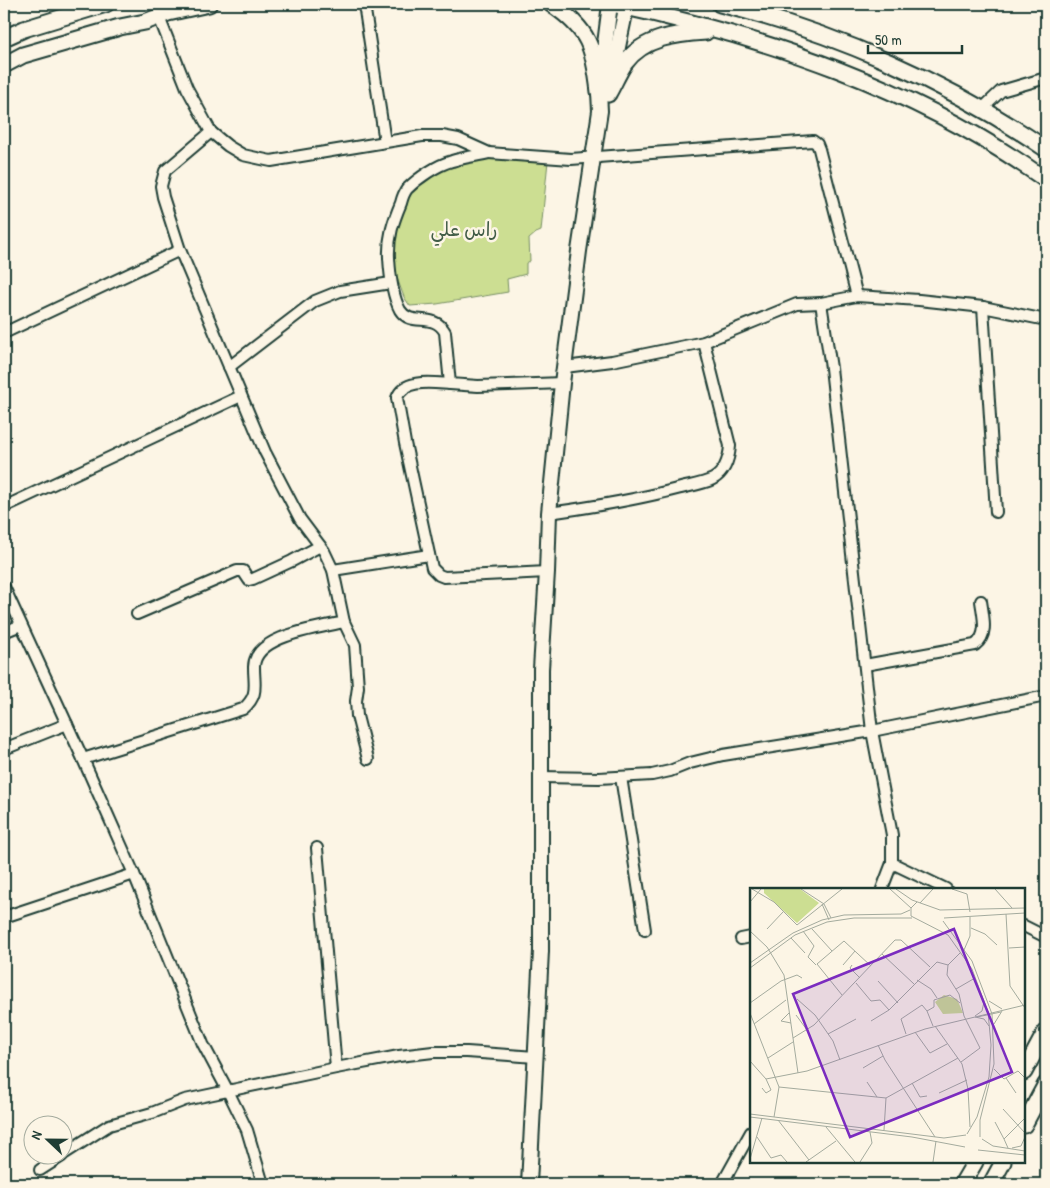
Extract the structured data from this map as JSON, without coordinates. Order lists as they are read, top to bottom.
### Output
{
  "parks": ["راس علي"],
  "scale_bar": "50 m",
  "north": "left"
}
